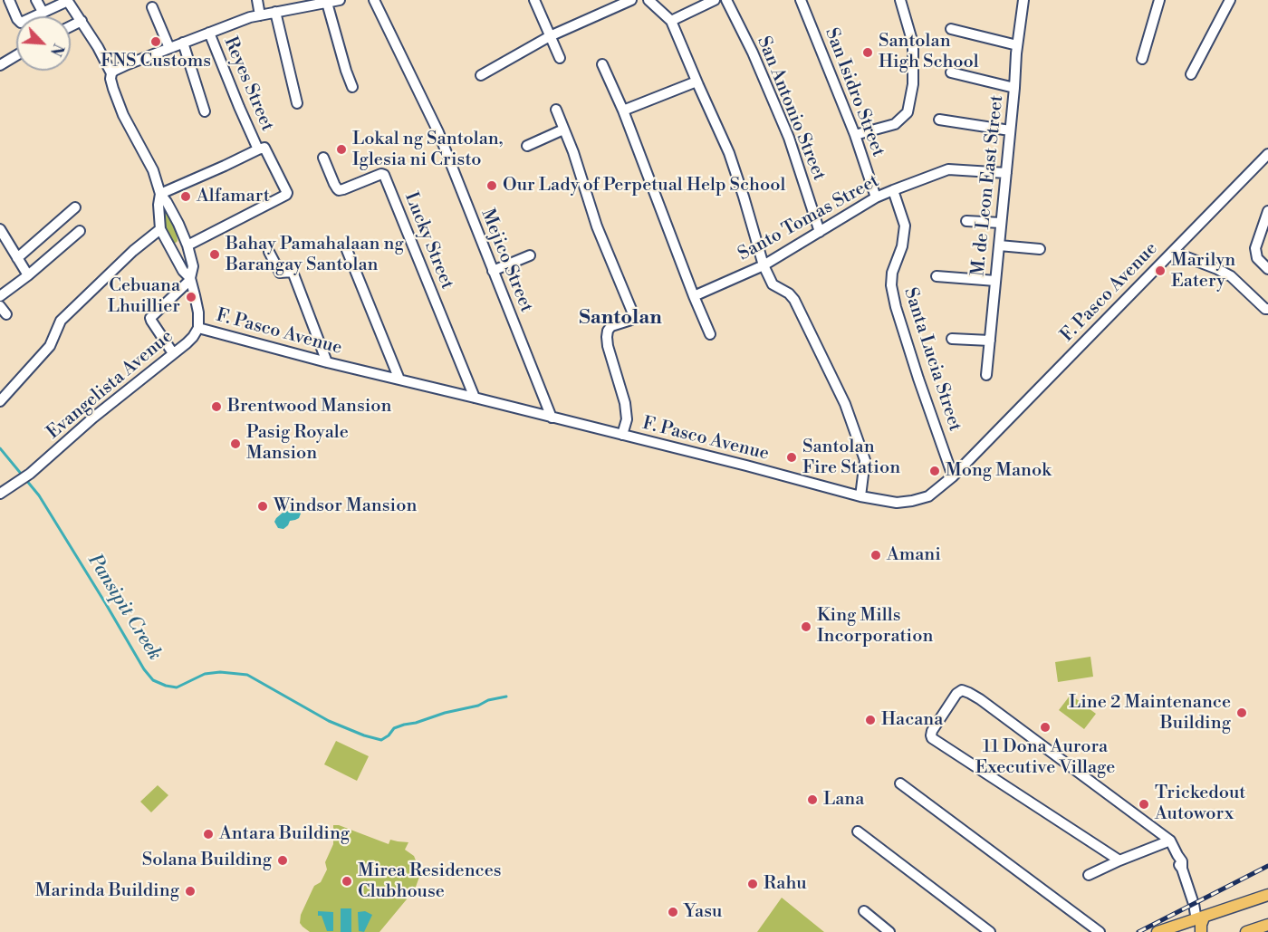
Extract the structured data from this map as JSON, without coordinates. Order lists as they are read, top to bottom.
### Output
{
  "streets": {
    "street": [
      "Reyes Street",
      "San Isidro Street",
      "San Antonio Street",
      "M. de Leon East Street",
      "Santo Tomas Street",
      "Lucky Street",
      "Mejico Street",
      "F. Pasco Avenue",
      "Santa Lucia Street",
      "Evangelista Avenue"
    ]
  },
  "crossings": [
    ["Reyes Street", "Evangelista Avenue"],
    ["San Isidro Street", "Santo Tomas Street"],
    ["San Antonio Street", "Santo Tomas Street"],
    ["M. de Leon East Street", "Santo Tomas Street"],
    ["Santo Tomas Street", "Santa Lucia Street"],
    ["Lucky Street", "F. Pasco Avenue"],
    ["Mejico Street", "F. Pasco Avenue"],
    ["F. Pasco Avenue", "Santa Lucia Street"],
    ["F. Pasco Avenue", "Evangelista Avenue"]
  ],
  "districts": ["Santolan"],
  "water": ["Pansipit Creek"],
  "places": [
    "FNS Customs",
    "Santolan High School",
    "Lokal ng Santolan, Iglesia ni Cristo",
    "Our Lady of Perpetual Help School",
    "Alfamart",
    "Bahay Pamahalaan ng Barangay Santolan",
    "Marilyn Eatery",
    "Cebuana Lhuillier",
    "Brentwood Mansion",
    "Pasig Royale Mansion",
    "Santolan Fire Station",
    "Mong Manok",
    "Windsor Mansion",
    "Amani",
    "King Mills Incorporation",
    "Line 2 Maintenance Building",
    "Hacana",
    "11 Dona Aurora Executive Village",
    "Lana",
    "Trickedout Autoworx",
    "Antara Building",
    "Solana Building",
    "Mirea Residences Clubhouse",
    "Rahu",
    "Marinda Building",
    "Yasu"
  ],
  "north": "bottom right"
}
